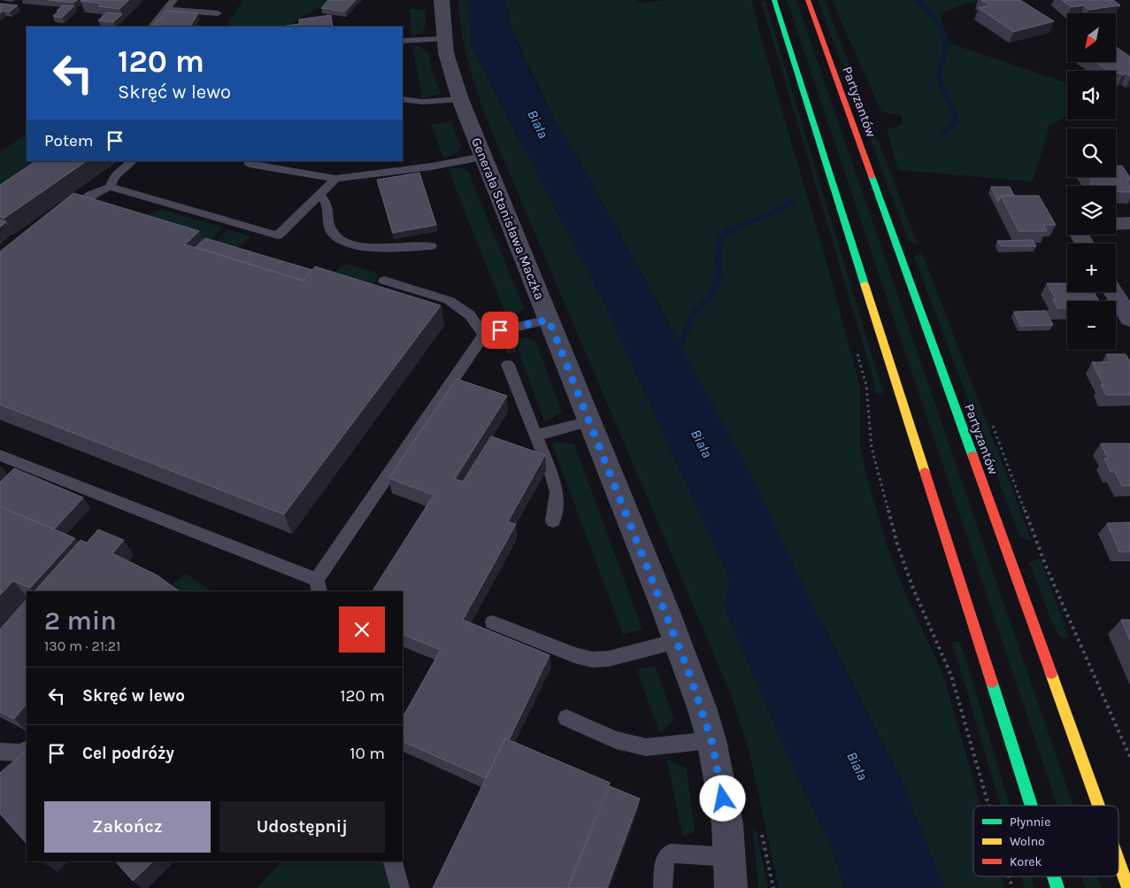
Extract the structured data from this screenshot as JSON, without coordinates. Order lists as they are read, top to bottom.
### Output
{
  "streets": {
    "main road": ["Partyzantów"],
    "street": ["Generała Stanisława Maczka"]
  },
  "water": ["Biała"],
  "legend": ["Płynnie", "Wolno", "Korek"],
  "north": "bottom left",
  "page": {
    "map_buttons": ["+", "−"],
    "turn": ["120 m", "Skręć w lewo"],
    "then": "Potem",
    "heading": ["2 min", "130 m · 21:21"],
    "list": [
      {
        "name": "Skręć w lewo",
        "value": "120 m"
      },
      {
        "name": "Cel podróży",
        "value": "10 m"
      }
    ],
    "buttons": ["Zakończ", "Udostępnij"]
  }
}
